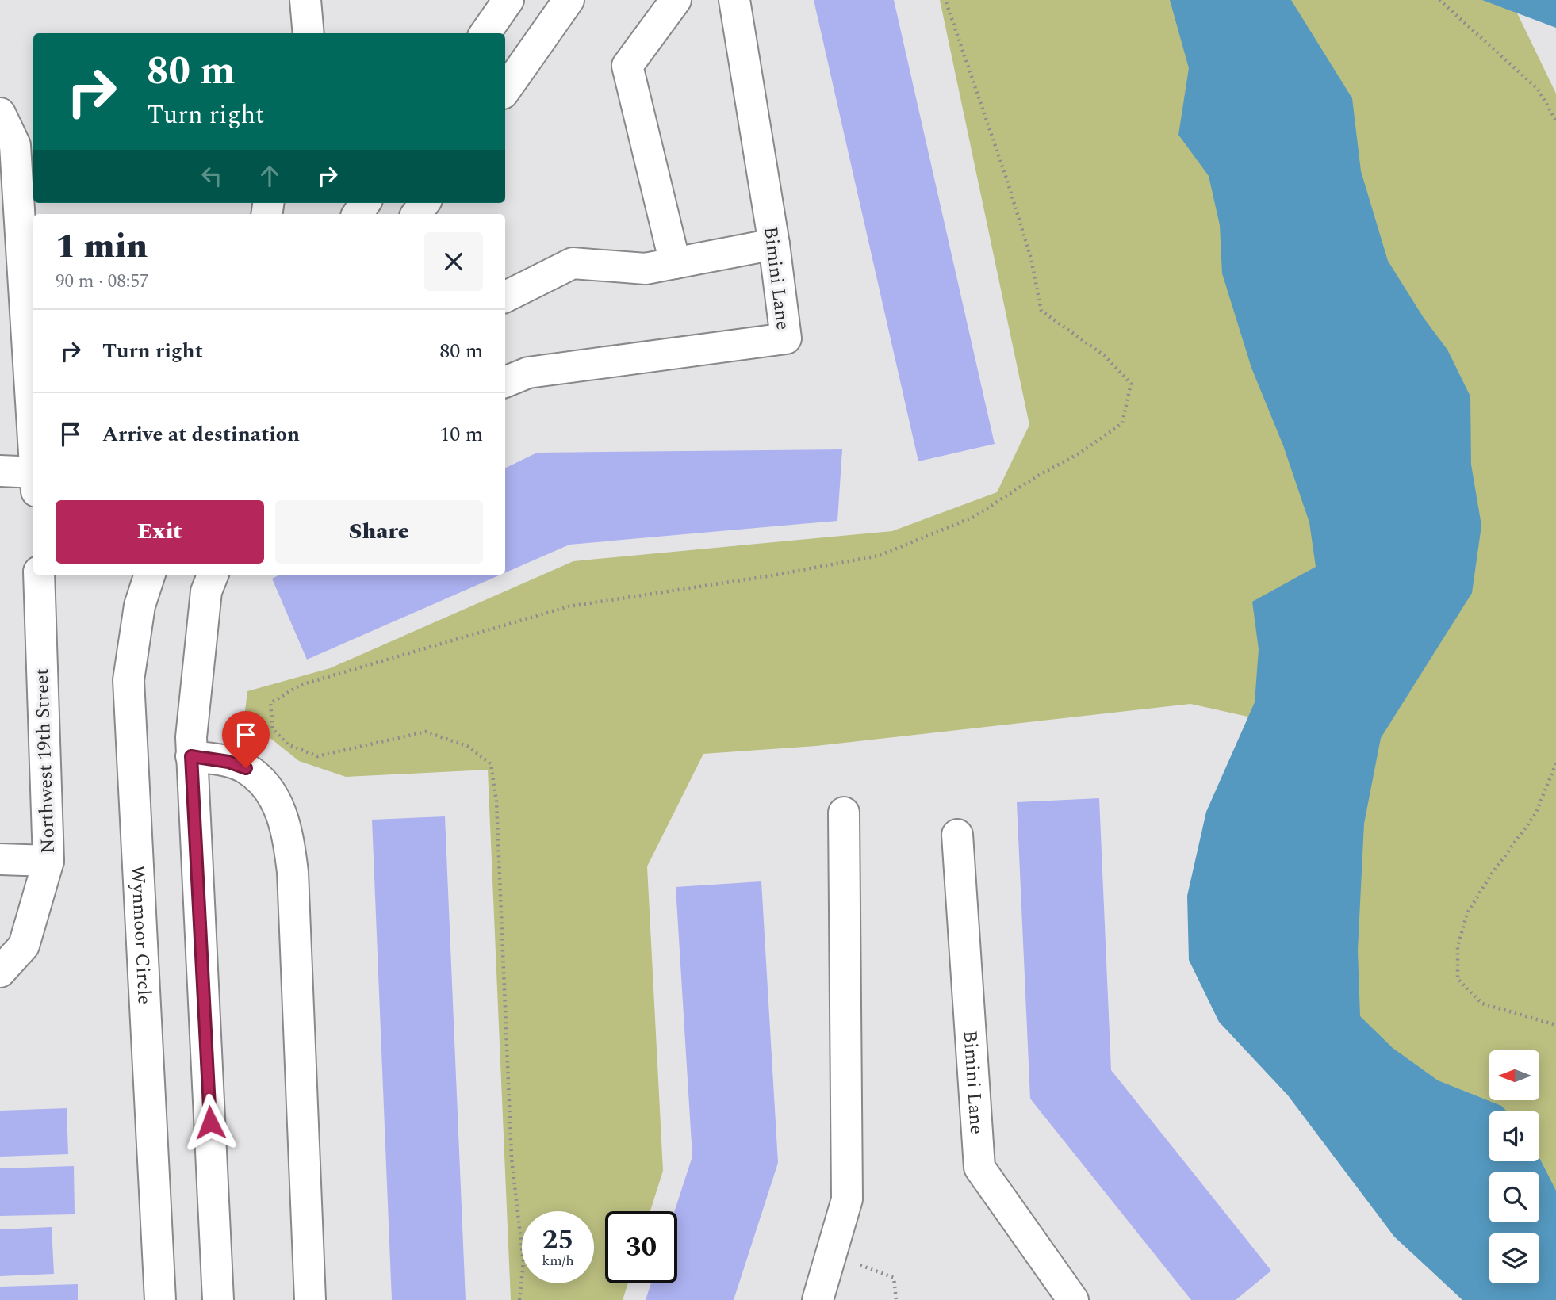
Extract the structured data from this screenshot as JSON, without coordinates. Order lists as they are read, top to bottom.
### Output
{
  "streets": {
    "street": ["Bimini Lane", "Northwest 19th Street", "Wynmoor Circle"]
  },
  "north": "left",
  "page": {
    "turn": ["80 m", "Turn right"],
    "heading": ["1 min", "90 m · 08:57"],
    "list": [
      {
        "name": "Turn right",
        "value": "80 m"
      },
      {
        "name": "Arrive at destination",
        "value": "10 m"
      }
    ],
    "buttons": ["Exit", "Share"],
    "speed": "25 km/h",
    "limit": "30"
  }
}
